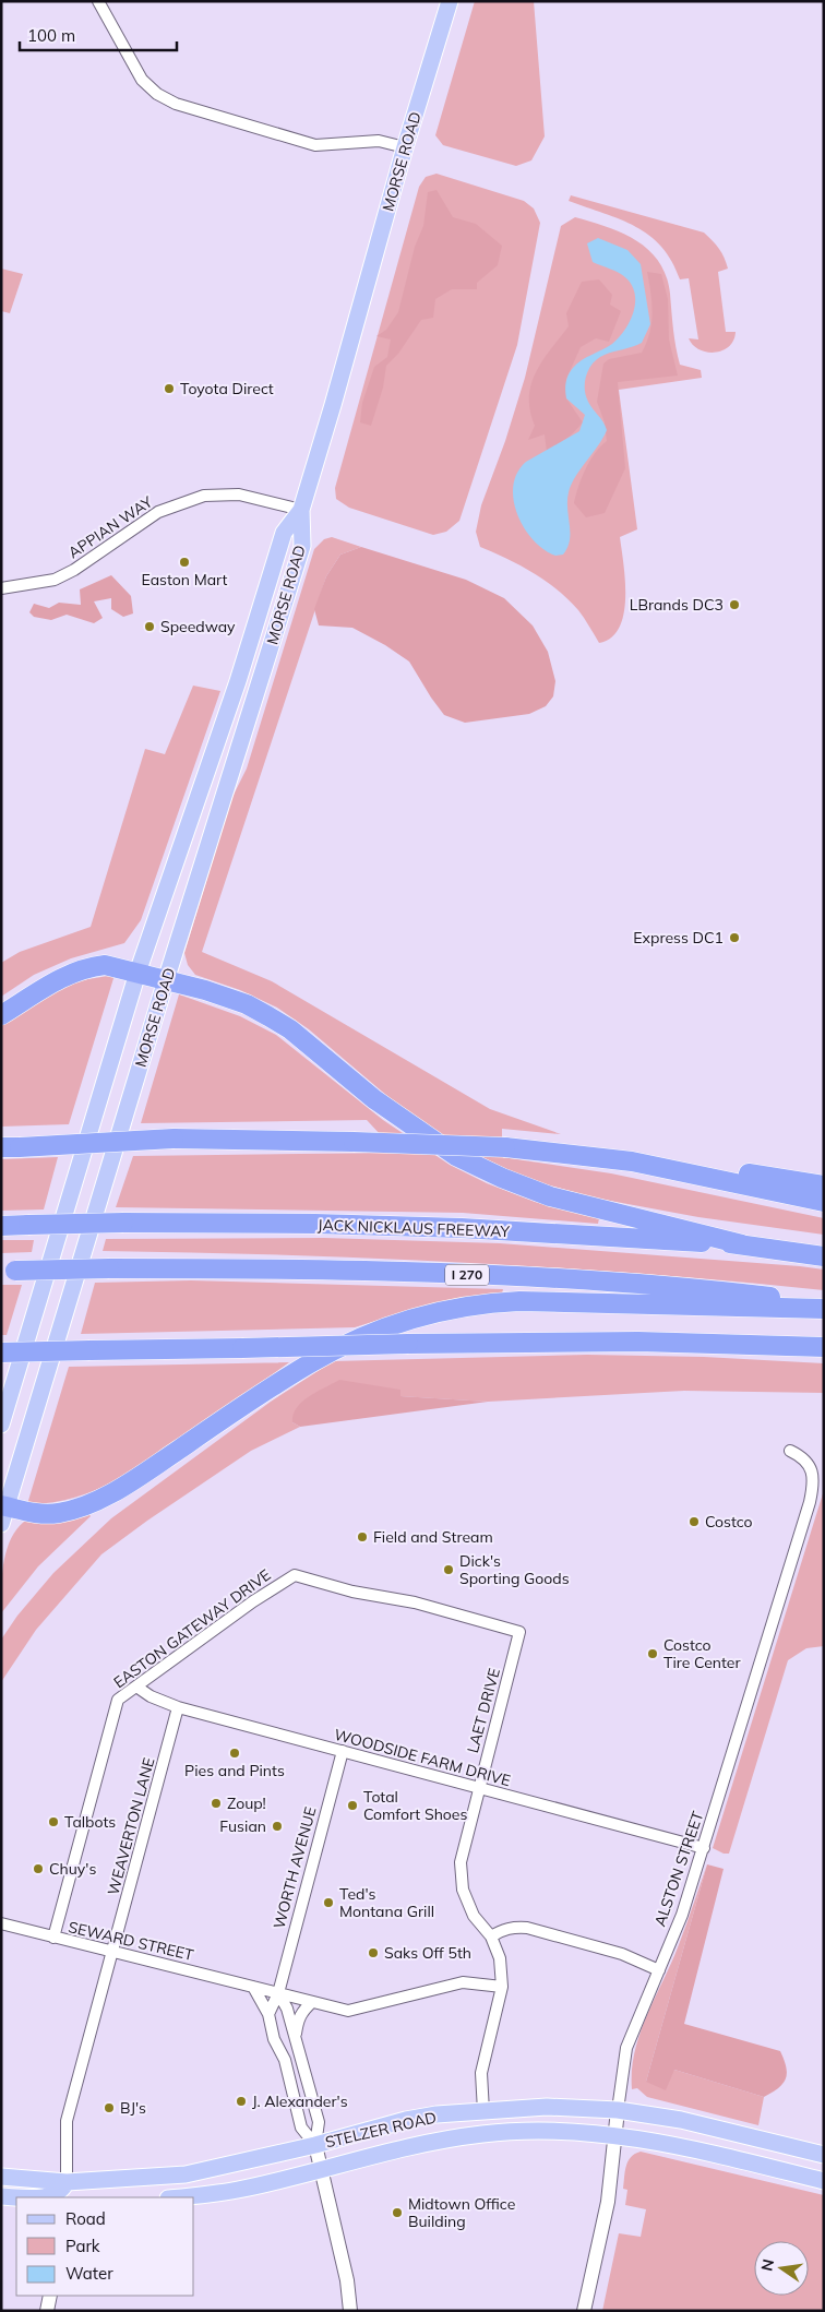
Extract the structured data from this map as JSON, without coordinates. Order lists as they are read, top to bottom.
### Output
{
  "streets": {
    "highway": ["JACK NICKLAUS FREEWAY", "I 270"],
    "main road": ["MORSE ROAD", "STELZER ROAD"],
    "street": [
      "APPIAN WAY",
      "EASTON GATEWAY DRIVE",
      "LAET DRIVE",
      "WOODSIDE FARM DRIVE",
      "WEAVERTON LANE",
      "WORTH AVENUE",
      "ALSTON STREET",
      "SEWARD STREET"
    ]
  },
  "crossings": [
    ["MORSE ROAD", "APPIAN WAY"],
    ["EASTON GATEWAY DRIVE", "LAET DRIVE"],
    ["EASTON GATEWAY DRIVE", "WOODSIDE FARM DRIVE"],
    ["EASTON GATEWAY DRIVE", "SEWARD STREET"],
    ["LAET DRIVE", "WOODSIDE FARM DRIVE"],
    ["LAET DRIVE", "SEWARD STREET"],
    ["LAET DRIVE", "STELZER ROAD"],
    ["WOODSIDE FARM DRIVE", "WEAVERTON LANE"],
    ["WOODSIDE FARM DRIVE", "WORTH AVENUE"],
    ["WOODSIDE FARM DRIVE", "ALSTON STREET"],
    ["WEAVERTON LANE", "SEWARD STREET"],
    ["WORTH AVENUE", "SEWARD STREET"],
    ["ALSTON STREET", "STELZER ROAD"]
  ],
  "places": [
    "Toyota Direct",
    "Easton Mart",
    "LBrands DC3",
    "Speedway",
    "Express DC1",
    "Costco",
    "Field and Stream",
    "Dick's Sporting Goods",
    "Costco Tire Center",
    "Pies and Pints",
    "Zoup!",
    "Total Comfort Shoes",
    "Talbots",
    "Fusian",
    "Chuy's",
    "Ted's Montana Grill",
    "Saks Off 5th",
    "J. Alexander's",
    "BJ's",
    "Midtown Office Building"
  ],
  "legend": ["Road", "Park", "Water"],
  "scale_bar": "100 m",
  "north": "left"
}
